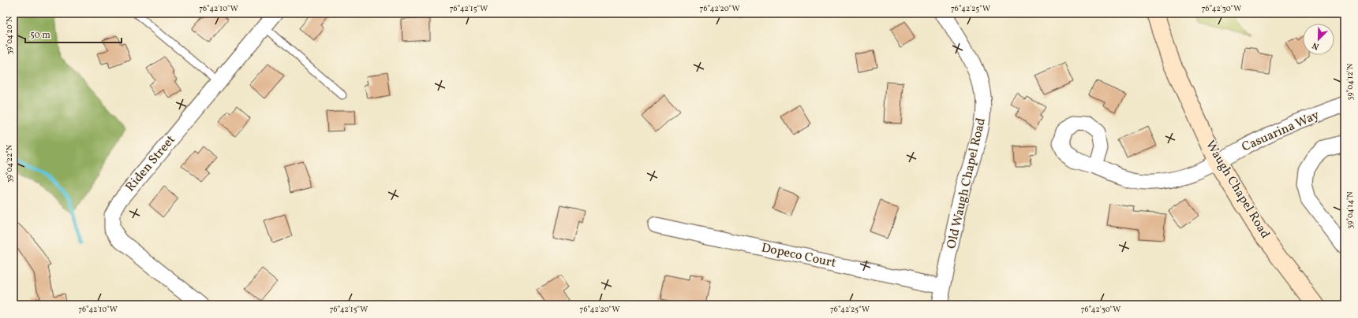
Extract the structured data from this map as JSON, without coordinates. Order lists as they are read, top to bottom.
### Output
{
  "streets": {
    "main road": ["Waugh Chapel Road"],
    "street": [
      "Casuarina Way",
      "Riden Street",
      "Old Waugh Chapel Road",
      "Dopeco Court"
    ]
  },
  "crossings": [
    ["Casuarina Way", "Waugh Chapel Road"],
    ["Old Waugh Chapel Road", "Dopeco Court"]
  ],
  "scale_bar": "50 m",
  "north": "bottom left",
  "coordinates": [
    "76°42'10\"W",
    "76°42'15\"W",
    "76°42'20\"W",
    "76°42'25\"W",
    "76°42'30\"W",
    "39°04'20\"N",
    "39°04'12\"N",
    "39°04'22\"N",
    "39°04'14\"N"
  ]
}
